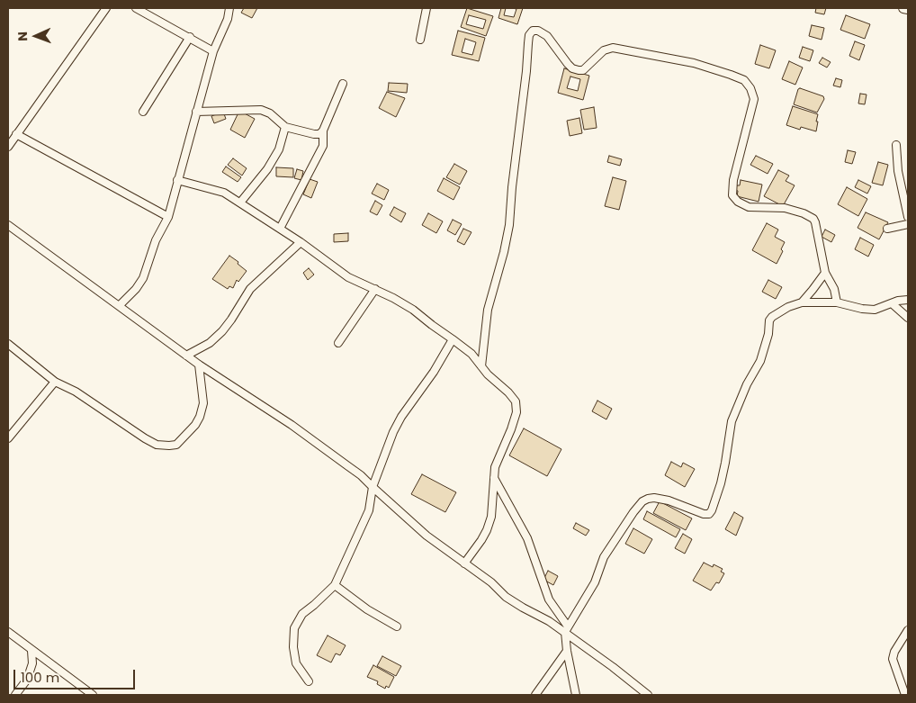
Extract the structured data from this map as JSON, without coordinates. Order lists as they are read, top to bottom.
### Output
{
  "scale_bar": "100 m",
  "north": "left"
}
